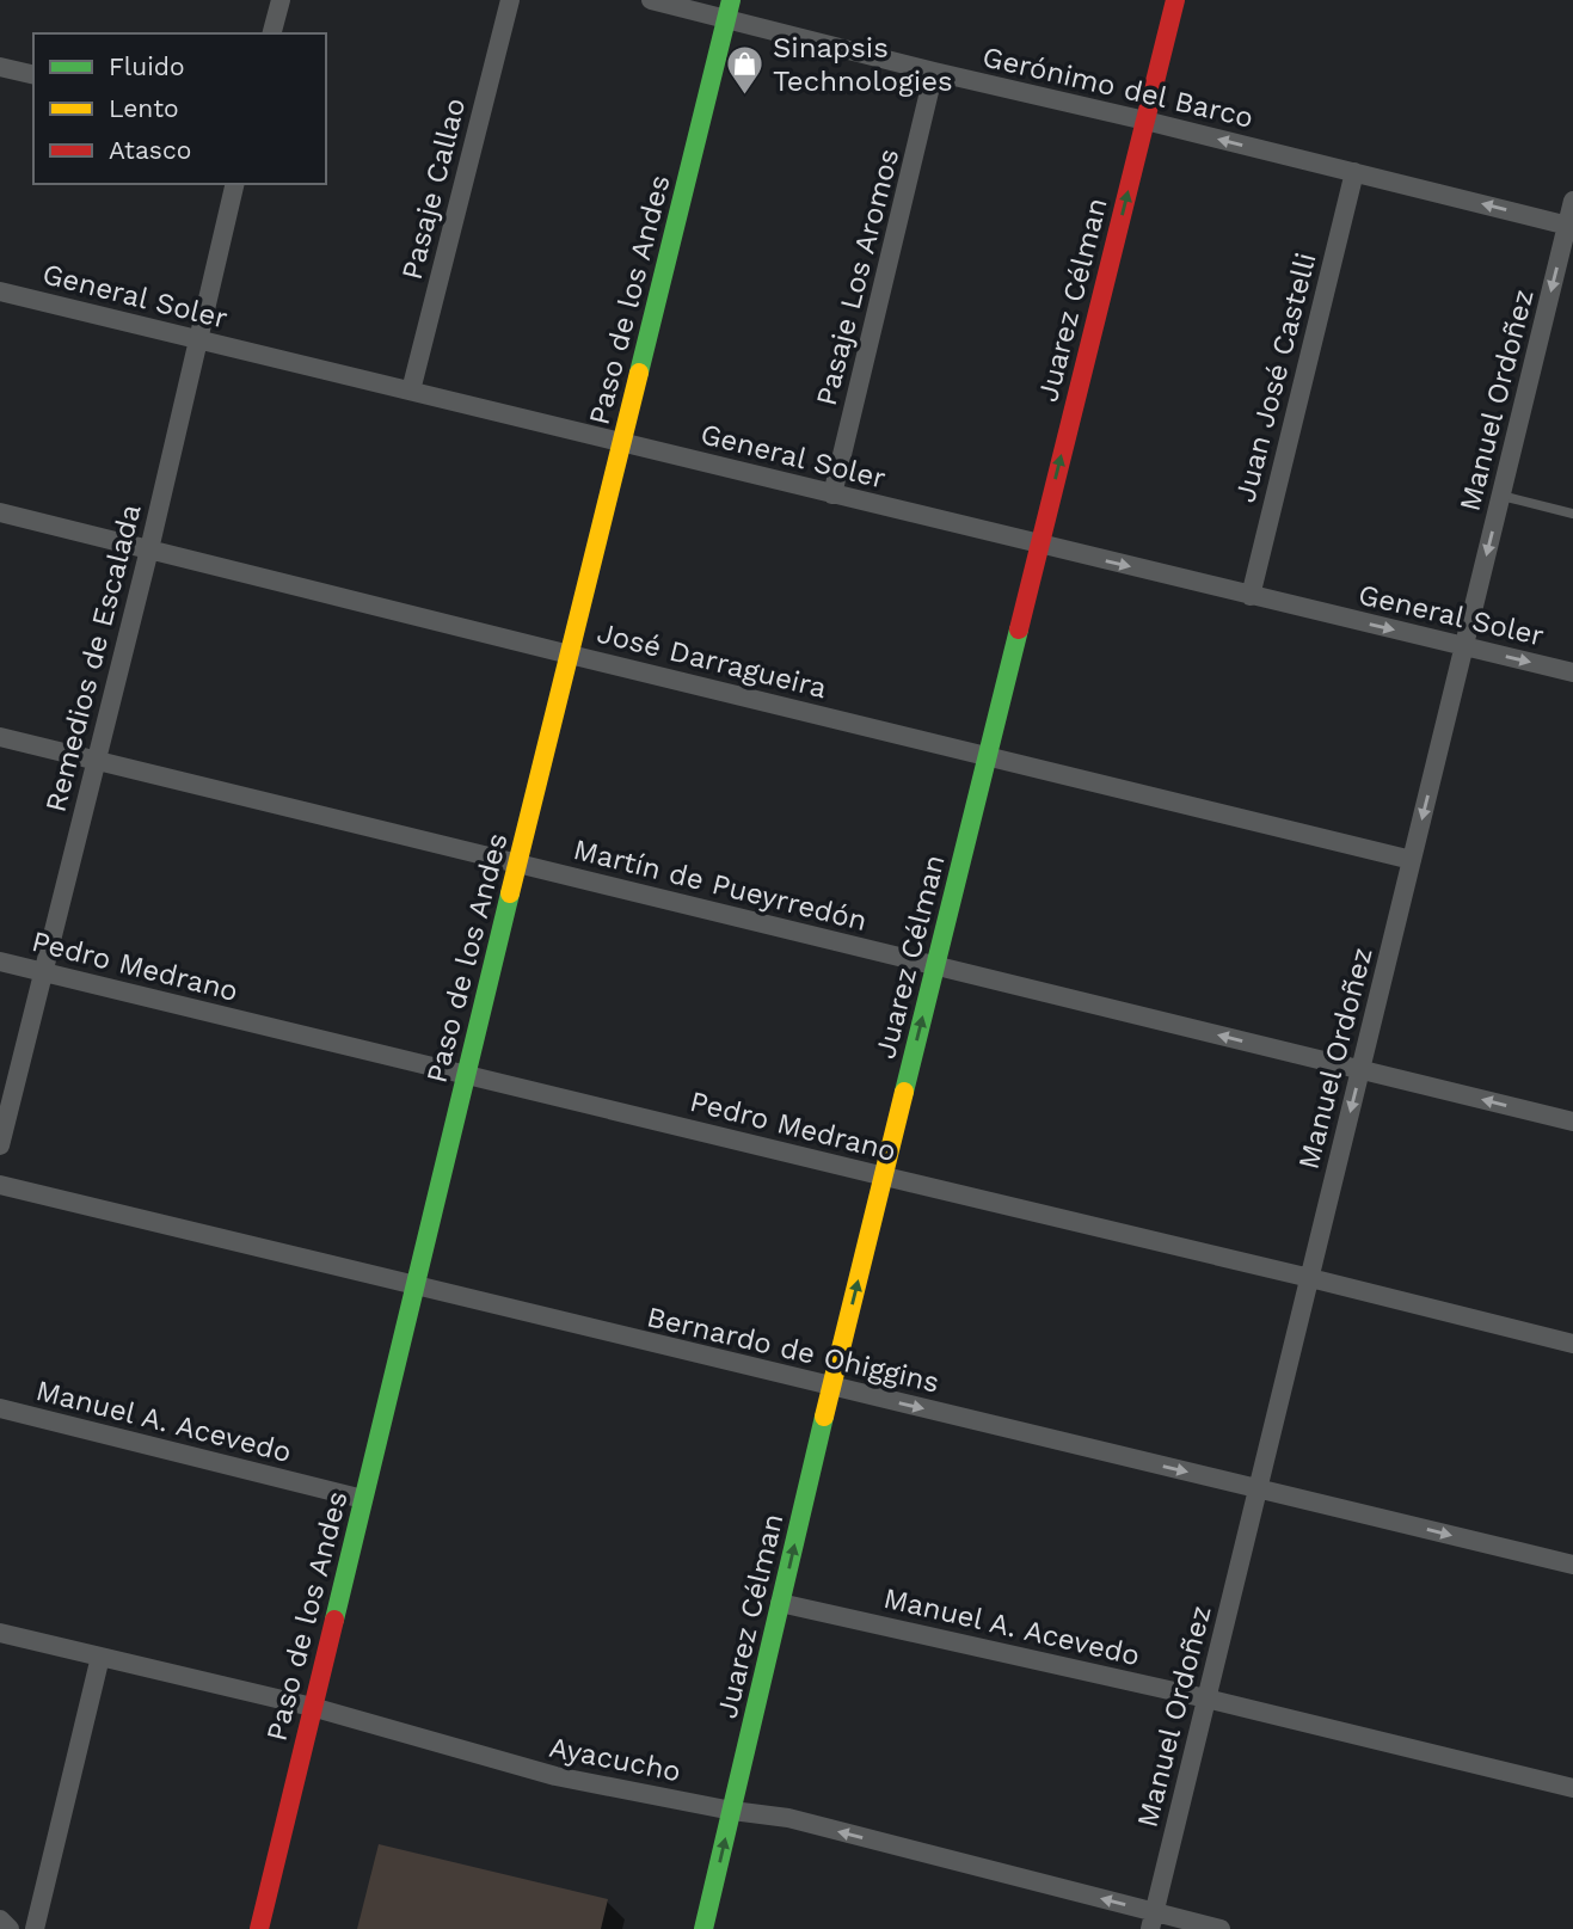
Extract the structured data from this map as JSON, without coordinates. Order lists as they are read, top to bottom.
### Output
{
  "streets": {
    "street": [
      "Gerónimo del Barco",
      "Pasaje Callao",
      "Pasaje Los Aromos",
      "General Soler",
      "Paso de los Andes",
      "Juarez Célman",
      "Juan José Castelli",
      "Manuel Ordoñez",
      "Remedios de Escalada",
      "José Darragueira",
      "Martín de Pueyrredón",
      "Pedro Medrano",
      "Bernardo de Ohiggins",
      "Manuel A. Acevedo",
      "Ayacucho"
    ]
  },
  "crossings": [
    ["Gerónimo del Barco", "Pasaje Los Aromos"],
    ["Gerónimo del Barco", "Paso de los Andes"],
    ["Gerónimo del Barco", "Juarez Célman"],
    ["Gerónimo del Barco", "Juan José Castelli"],
    ["Gerónimo del Barco", "Manuel Ordoñez"],
    ["Pasaje Callao", "General Soler"],
    ["Pasaje Los Aromos", "General Soler"],
    ["General Soler", "Paso de los Andes"],
    ["General Soler", "Juarez Célman"],
    ["General Soler", "Juan José Castelli"],
    ["General Soler", "Manuel Ordoñez"],
    ["General Soler", "Remedios de Escalada"],
    ["Paso de los Andes", "José Darragueira"],
    ["Paso de los Andes", "Martín de Pueyrredón"],
    ["Paso de los Andes", "Pedro Medrano"],
    ["Paso de los Andes", "Bernardo de Ohiggins"],
    ["Paso de los Andes", "Manuel A. Acevedo"],
    ["Paso de los Andes", "Ayacucho"],
    ["Juarez Célman", "José Darragueira"],
    ["Juarez Célman", "Martín de Pueyrredón"],
    ["Juarez Célman", "Pedro Medrano"],
    ["Juarez Célman", "Bernardo de Ohiggins"],
    ["Juarez Célman", "Manuel A. Acevedo"],
    ["Juarez Célman", "Ayacucho"],
    ["Manuel Ordoñez", "José Darragueira"],
    ["Manuel Ordoñez", "Martín de Pueyrredón"],
    ["Manuel Ordoñez", "Pedro Medrano"],
    ["Manuel Ordoñez", "Bernardo de Ohiggins"],
    ["Manuel Ordoñez", "Manuel A. Acevedo"],
    ["Manuel Ordoñez", "Ayacucho"],
    ["Remedios de Escalada", "José Darragueira"],
    ["Remedios de Escalada", "Martín de Pueyrredón"],
    ["Remedios de Escalada", "Pedro Medrano"]
  ],
  "one_way": [
    "Gerónimo del Barco",
    "Juarez Célman",
    "Manuel Ordoñez",
    "Martín de Pueyrredón",
    "Bernardo de Ohiggins"
  ],
  "places": {
    "shop": ["Sinapsis Technologies"]
  },
  "legend": ["Fluido", "Lento", "Atasco"]
}
